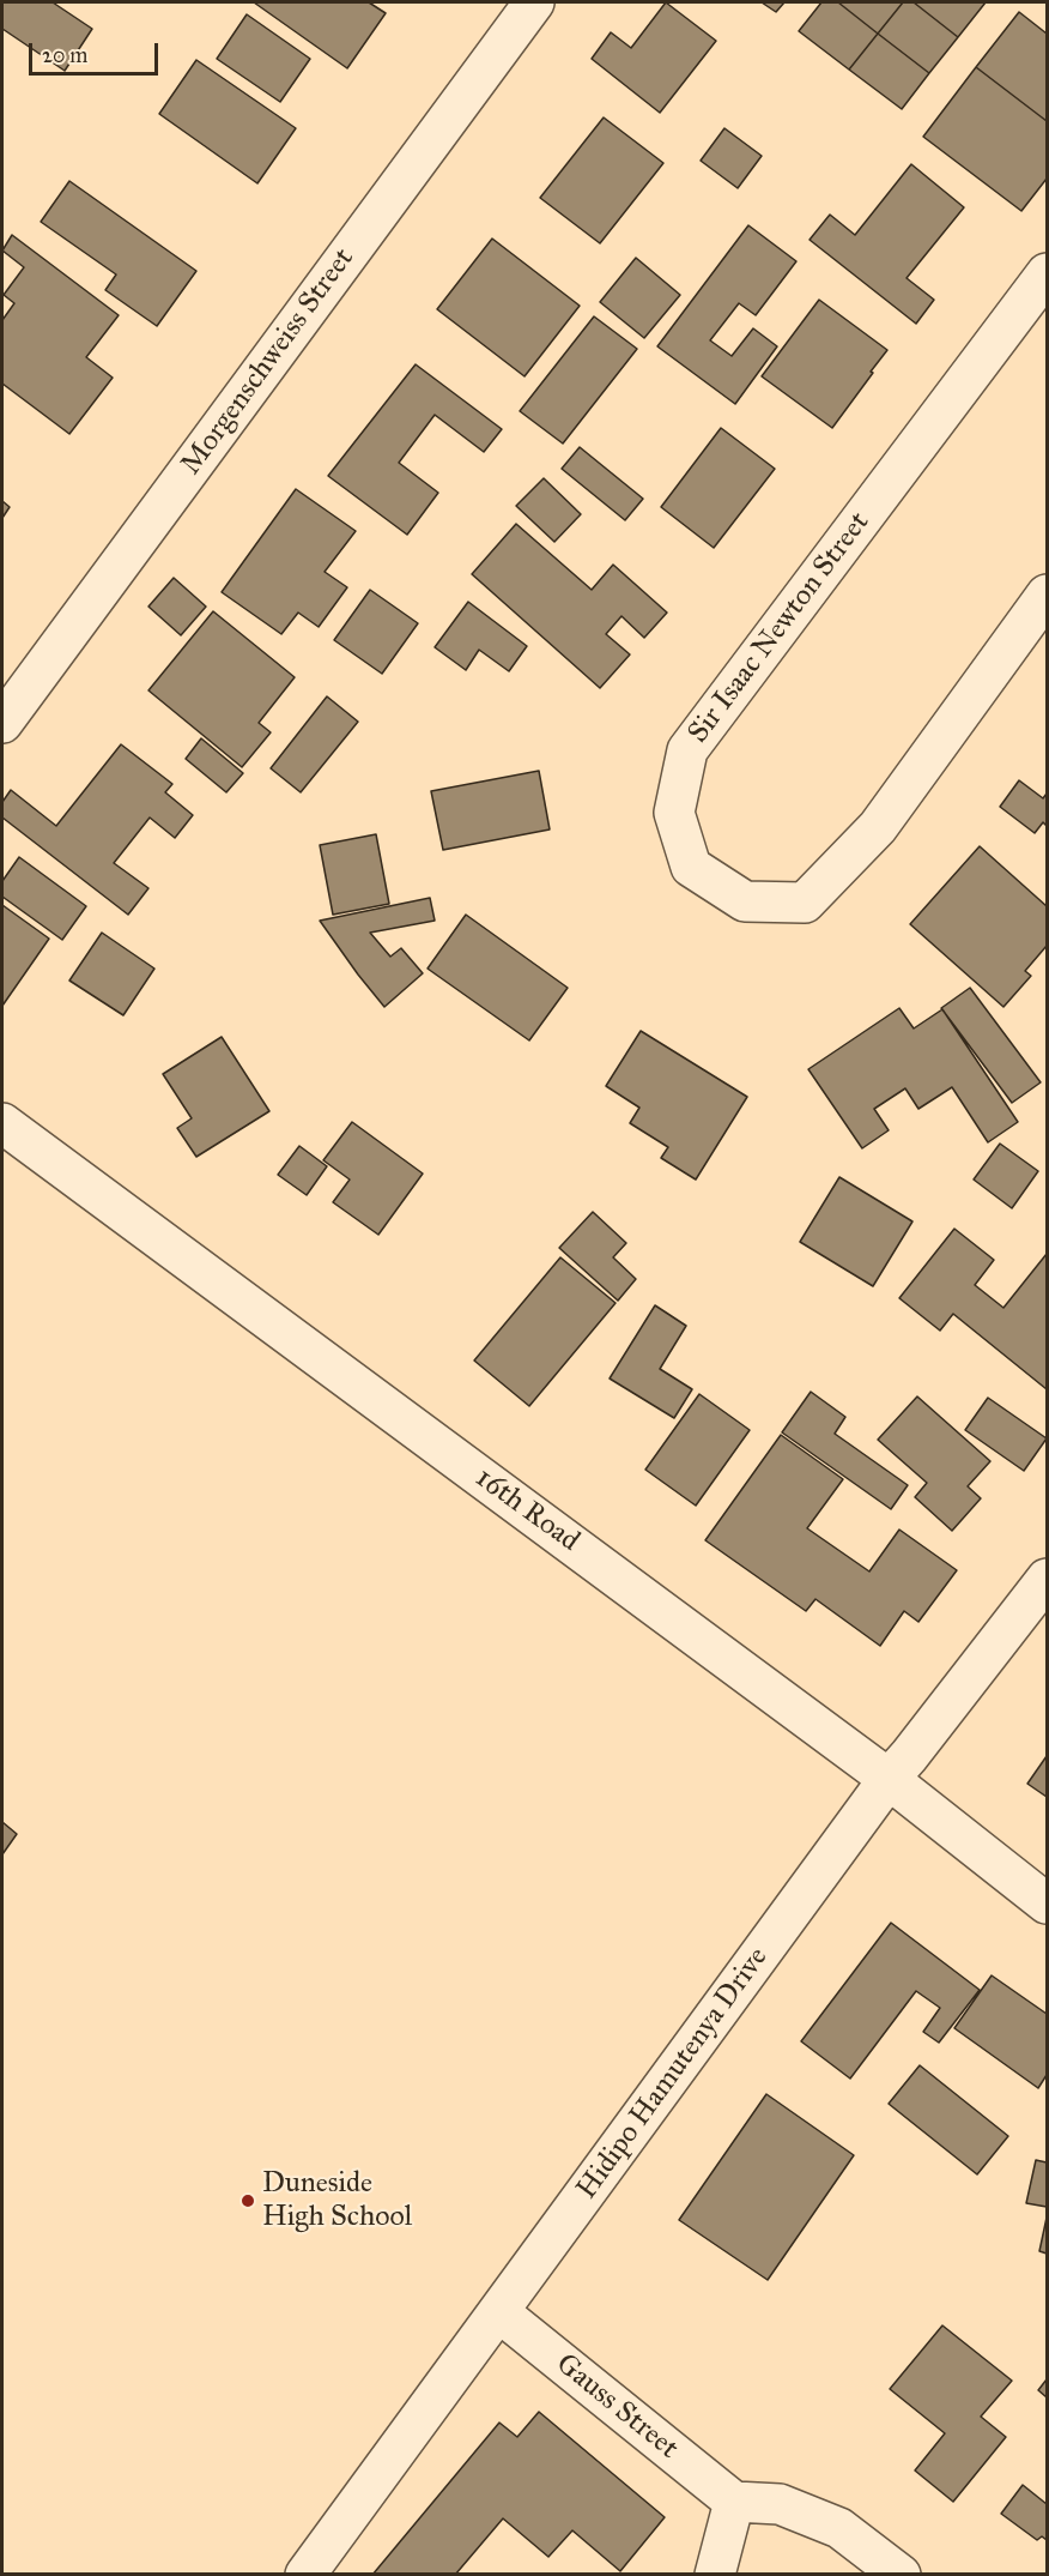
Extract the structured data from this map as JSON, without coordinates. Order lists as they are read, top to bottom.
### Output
{
  "streets": {
    "street": [
      "Morgenschweiss Street",
      "Sir Isaac Newton Street",
      "16th Road",
      "Hidipo Hamutenya Drive",
      "Gauss Street"
    ]
  },
  "crossings": [
    ["16th Road", "Hidipo Hamutenya Drive"],
    ["Hidipo Hamutenya Drive", "Gauss Street"]
  ],
  "places": ["Duneside High School"],
  "scale_bar": "20 m"
}
